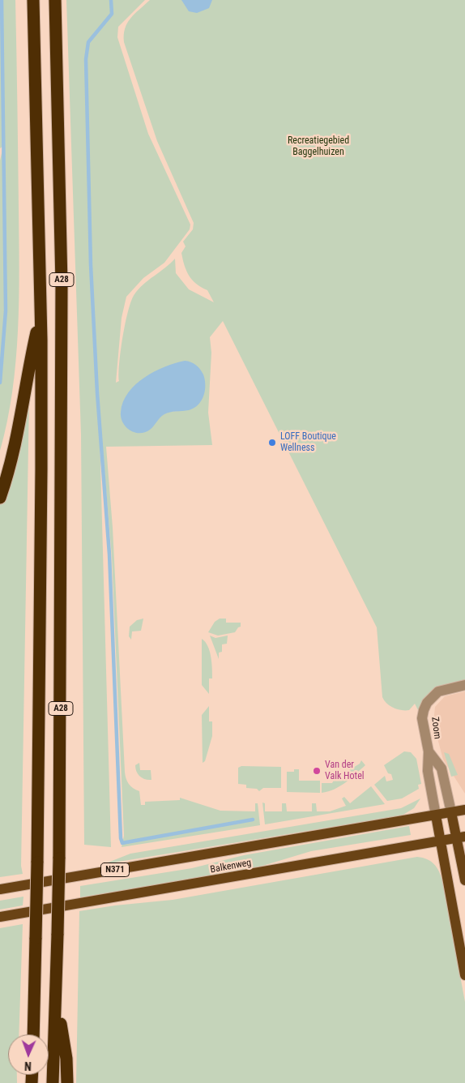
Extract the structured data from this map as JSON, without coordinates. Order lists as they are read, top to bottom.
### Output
{
  "streets": {
    "highway": ["A28"],
    "main road": ["Zoom", "Balkenweg", "N371"]
  },
  "crossings": [
    ["Zoom", "Balkenweg"]
  ],
  "parks": ["Recreatiegebied Baggelhuizen"],
  "places": ["LOFF Boutique Wellness", "Van der Valk Hotel"],
  "north": "bottom"
}
